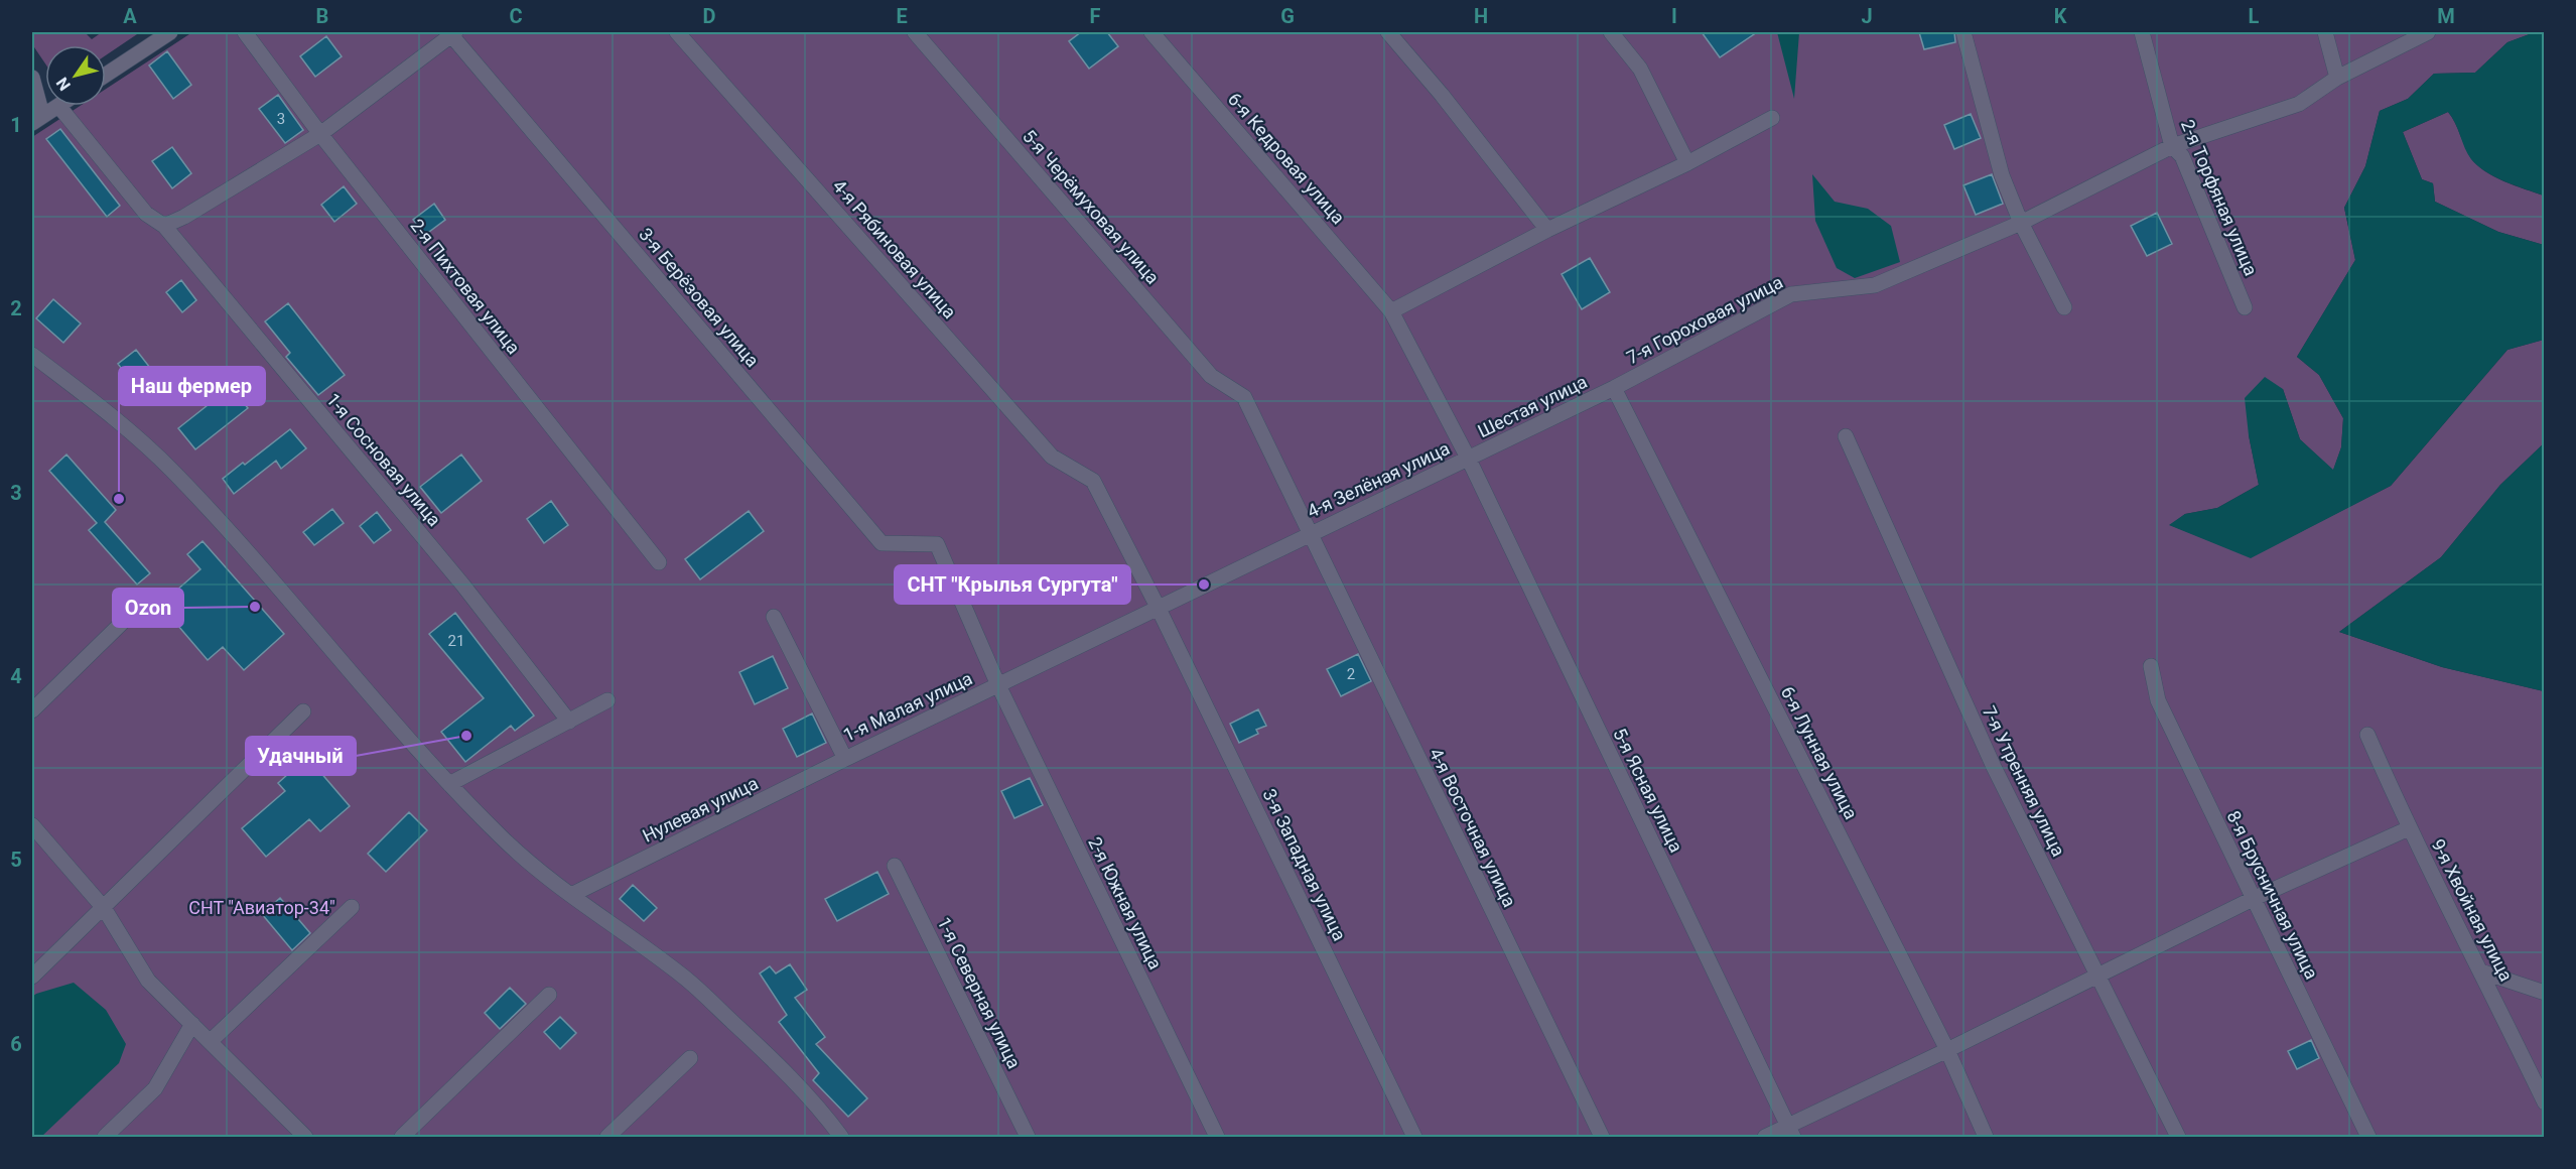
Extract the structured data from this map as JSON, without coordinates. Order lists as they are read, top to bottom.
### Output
{
  "streets": {
    "street": [
      "6-я Кедровая улица",
      "2-я Торфяная улица",
      "5-я Черёмуховая улица",
      "4-я Рябиновая улица",
      "2-я Пихтовая улица",
      "3-я Берёзовая улица",
      "7-я Гороховая улица",
      "Шестая улица",
      "1-я Сосновая улица",
      "4-я Зелёная улица",
      "1-я Малая улица",
      "6-я Лунная улица",
      "7-я Утренняя улица",
      "5-я Ясная улица",
      "Нулевая улица",
      "4-я Восточная улица",
      "3-я Западная улица",
      "8-я Брусничная улица",
      "2-я Южная улица",
      "9-я Хвойная улица",
      "1-я Северная улица"
    ]
  },
  "crossings": [
    ["6-я Кедровая улица", "Шестая улица"],
    ["6-я Кедровая улица", "4-я Зелёная улица"],
    ["6-я Кедровая улица", "5-я Ясная улица"],
    ["2-я Торфяная улица", "7-я Гороховая улица"],
    ["5-я Черёмуховая улица", "4-я Зелёная улица"],
    ["4-я Рябиновая улица", "3-я Западная улица"],
    ["3-я Берёзовая улица", "2-я Южная улица"],
    ["7-я Гороховая улица", "Шестая улица"],
    ["7-я Гороховая улица", "6-я Лунная улица"],
    ["Шестая улица", "4-я Зелёная улица"],
    ["Шестая улица", "6-я Лунная улица"],
    ["Шестая улица", "5-я Ясная улица"],
    ["4-я Зелёная улица", "1-я Малая улица"],
    ["4-я Зелёная улица", "5-я Ясная улица"],
    ["4-я Зелёная улица", "4-я Восточная улица"],
    ["1-я Малая улица", "Нулевая улица"],
    ["1-я Малая улица", "4-я Восточная улица"],
    ["1-я Малая улица", "3-я Западная улица"],
    ["1-я Малая улица", "2-я Южная улица"]
  ],
  "parks": ["СНТ \"Авиатор-34\""],
  "places": [
    "Наш фермер",
    "CНТ \"Крылья Сургута\"",
    "Ozon",
    "Удачный"
  ],
  "house_numbers": ["3", "21", "2"],
  "north": "bottom left",
  "grid": {
    "columns": [
      "A",
      "B",
      "C",
      "D",
      "E",
      "F",
      "G",
      "H",
      "I",
      "J",
      "K",
      "L",
      "M"
    ],
    "rows": [
      "1",
      "2",
      "3",
      "4",
      "5",
      "6"
    ]
  }
}
